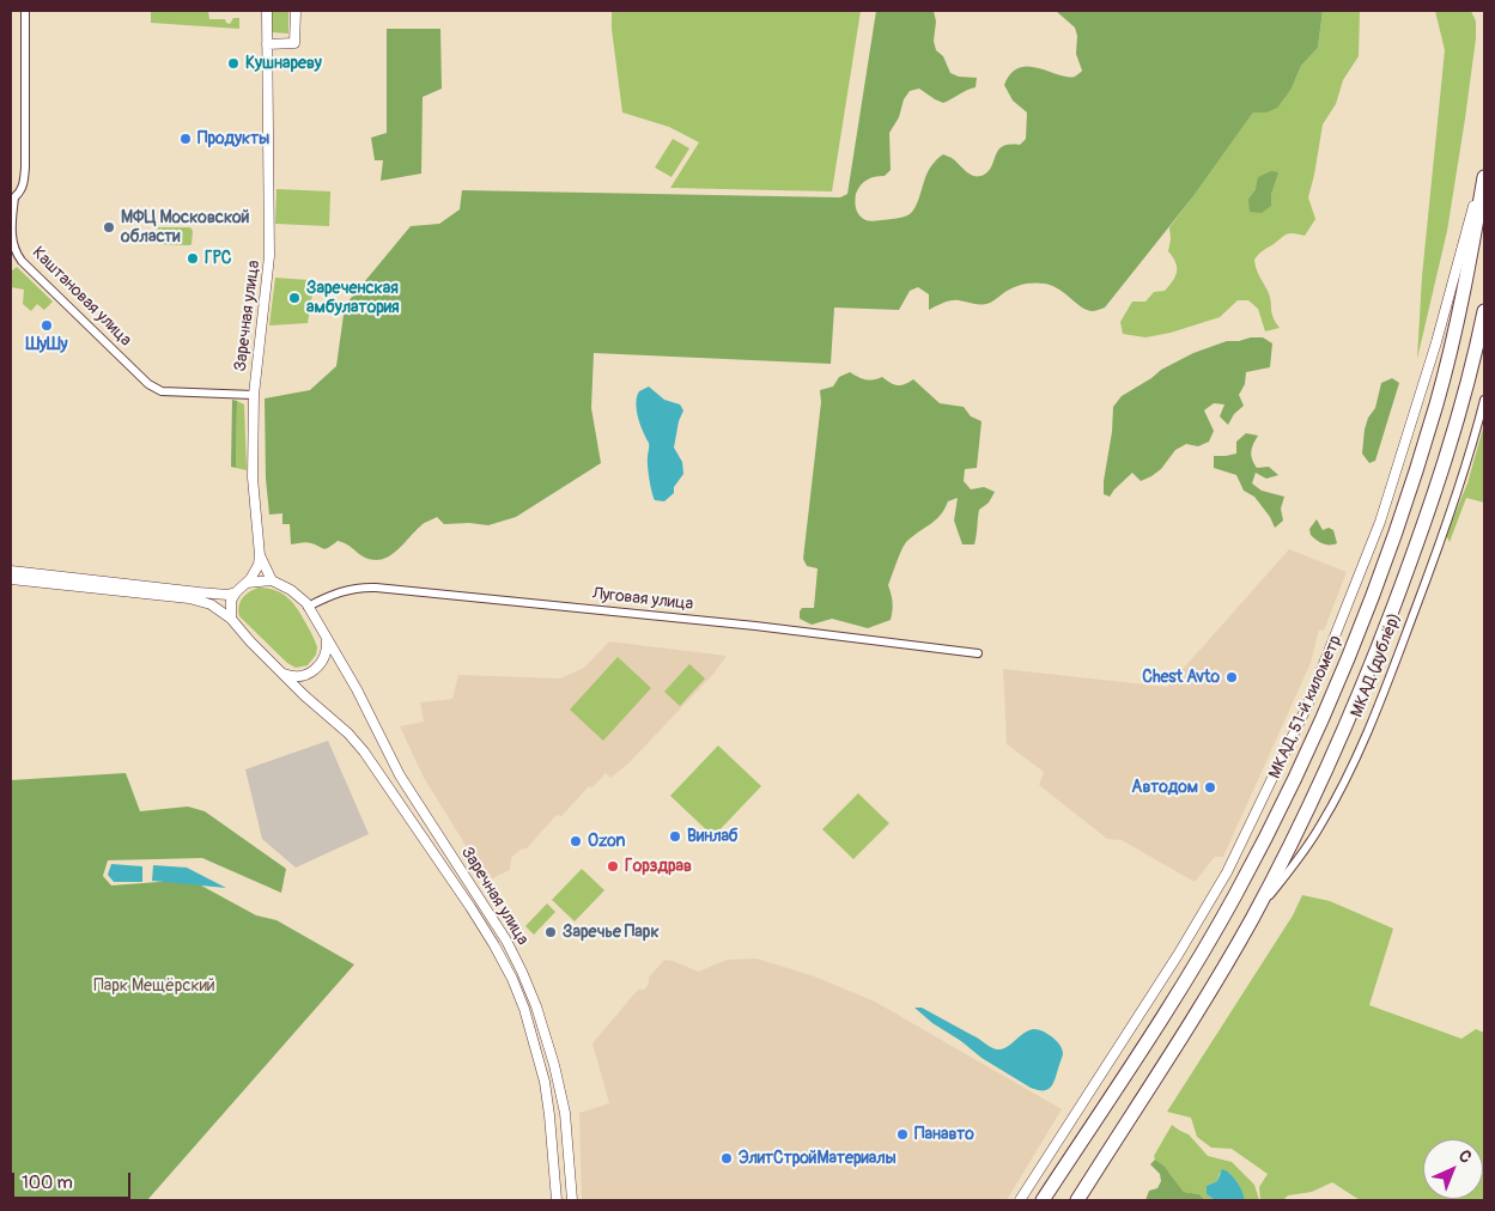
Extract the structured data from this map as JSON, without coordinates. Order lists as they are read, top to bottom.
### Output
{
  "streets": {
    "highway": ["МКАД, 51-й километр"],
    "street": [
      "Каштановая улица",
      "Заречная улица",
      "Луговая улица",
      "МКАД (дублёр)"
    ]
  },
  "crossings": [
    ["Каштановая улица", "Заречная улица"],
    ["Заречная улица", "Луговая улица"]
  ],
  "parks": ["Парк Мещёрский"],
  "places": [
    "Кушнареву",
    "Продукты",
    "МФЦ Московской области",
    "ГРС",
    "Зареченская амбулатория",
    "ШуШу",
    "Chest Avto",
    "Автодом",
    "Винлаб",
    "Ozon",
    "Горздрав",
    "Заречье Парк",
    "Панавто",
    "ЭлитСтройМатериалы"
  ],
  "scale_bar": "100 m",
  "north": "top right"
}
